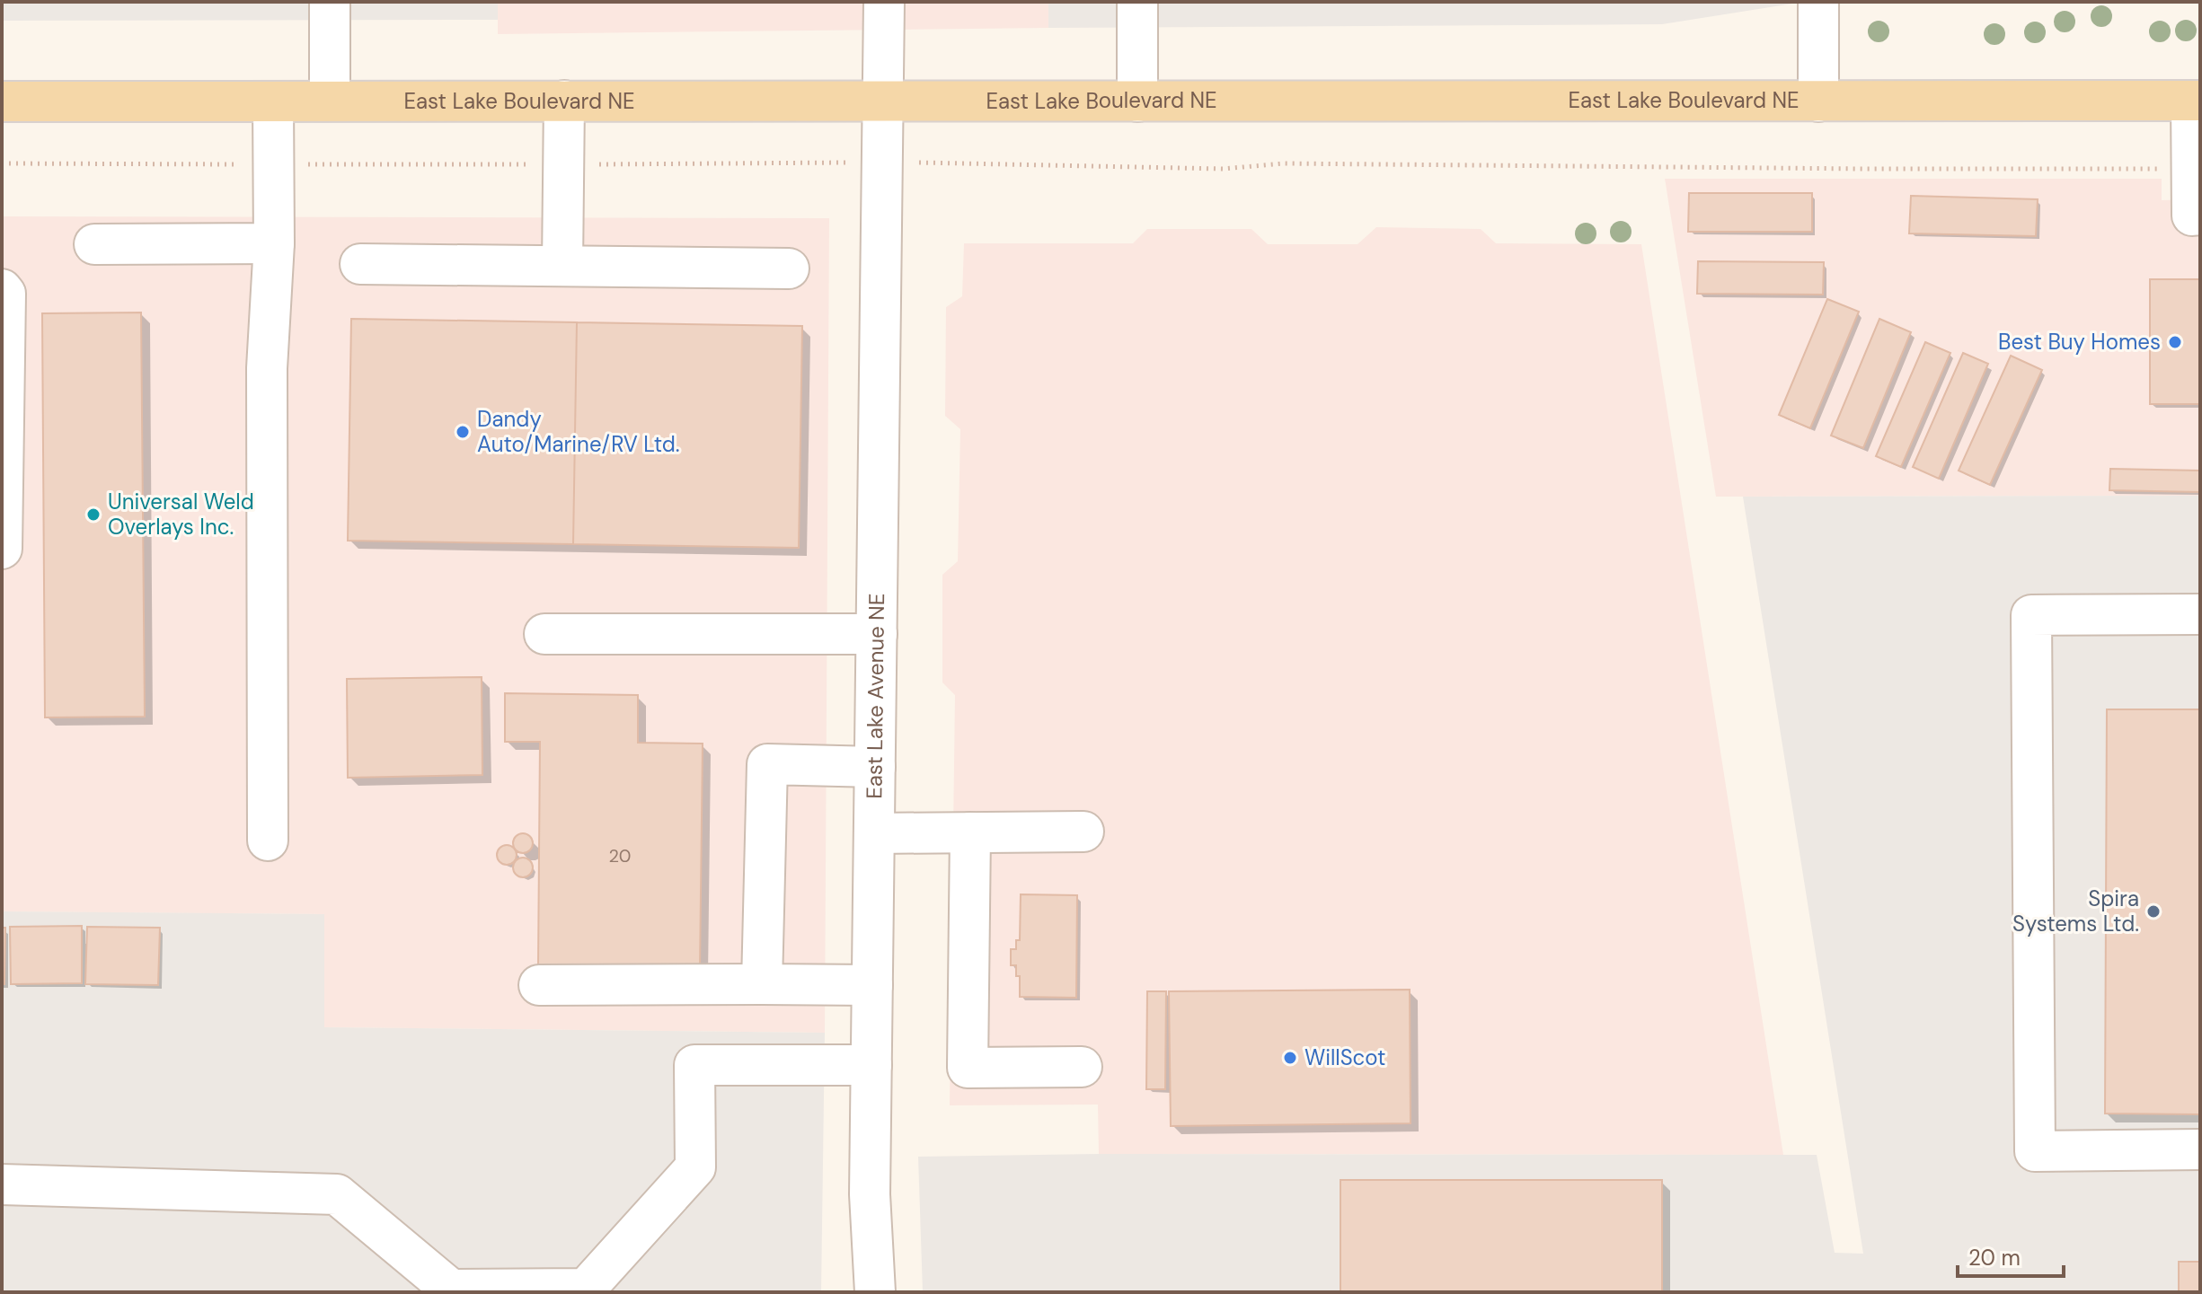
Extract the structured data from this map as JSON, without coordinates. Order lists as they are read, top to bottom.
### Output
{
  "streets": {
    "main road": ["East Lake Boulevard NE"],
    "street": ["East Lake Avenue NE"]
  },
  "crossings": [
    ["East Lake Boulevard NE", "East Lake Avenue NE"]
  ],
  "places": [
    "Best Buy Homes",
    "Dandy Auto/Marine/RV Ltd.",
    "Universal Weld Overlays Inc.",
    "Spira Systems Ltd.",
    "WillScot"
  ],
  "house_numbers": ["20"],
  "scale_bar": "20 m"
}
